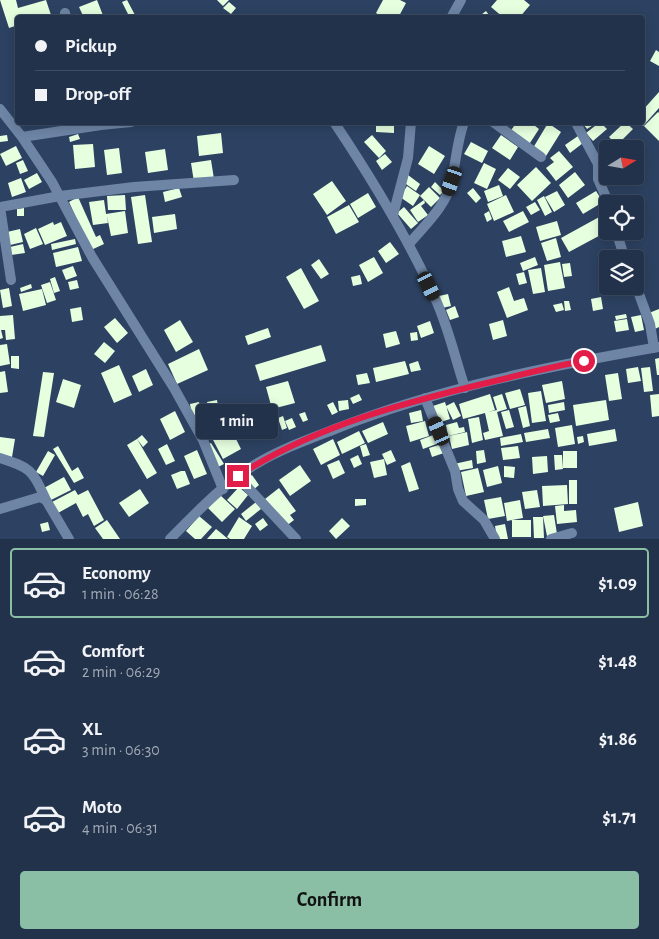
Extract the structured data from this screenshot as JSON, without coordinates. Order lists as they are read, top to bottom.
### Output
{
  "north": "right",
  "page": {
    "banner": ["Pickup", "Drop-off"],
    "bubble": "1 min",
    "list": [
      {
        "name": "Economy",
        "note": "1 min · 06:28",
        "value": "$1.09"
      },
      {
        "name": "Comfort",
        "note": "2 min · 06:29",
        "value": "$1.48"
      },
      {
        "name": "XL",
        "note": "3 min · 06:30",
        "value": "$1.86"
      },
      {
        "name": "Moto",
        "note": "4 min · 06:31",
        "value": "$1.71"
      }
    ],
    "buttons": "Confirm"
  }
}
